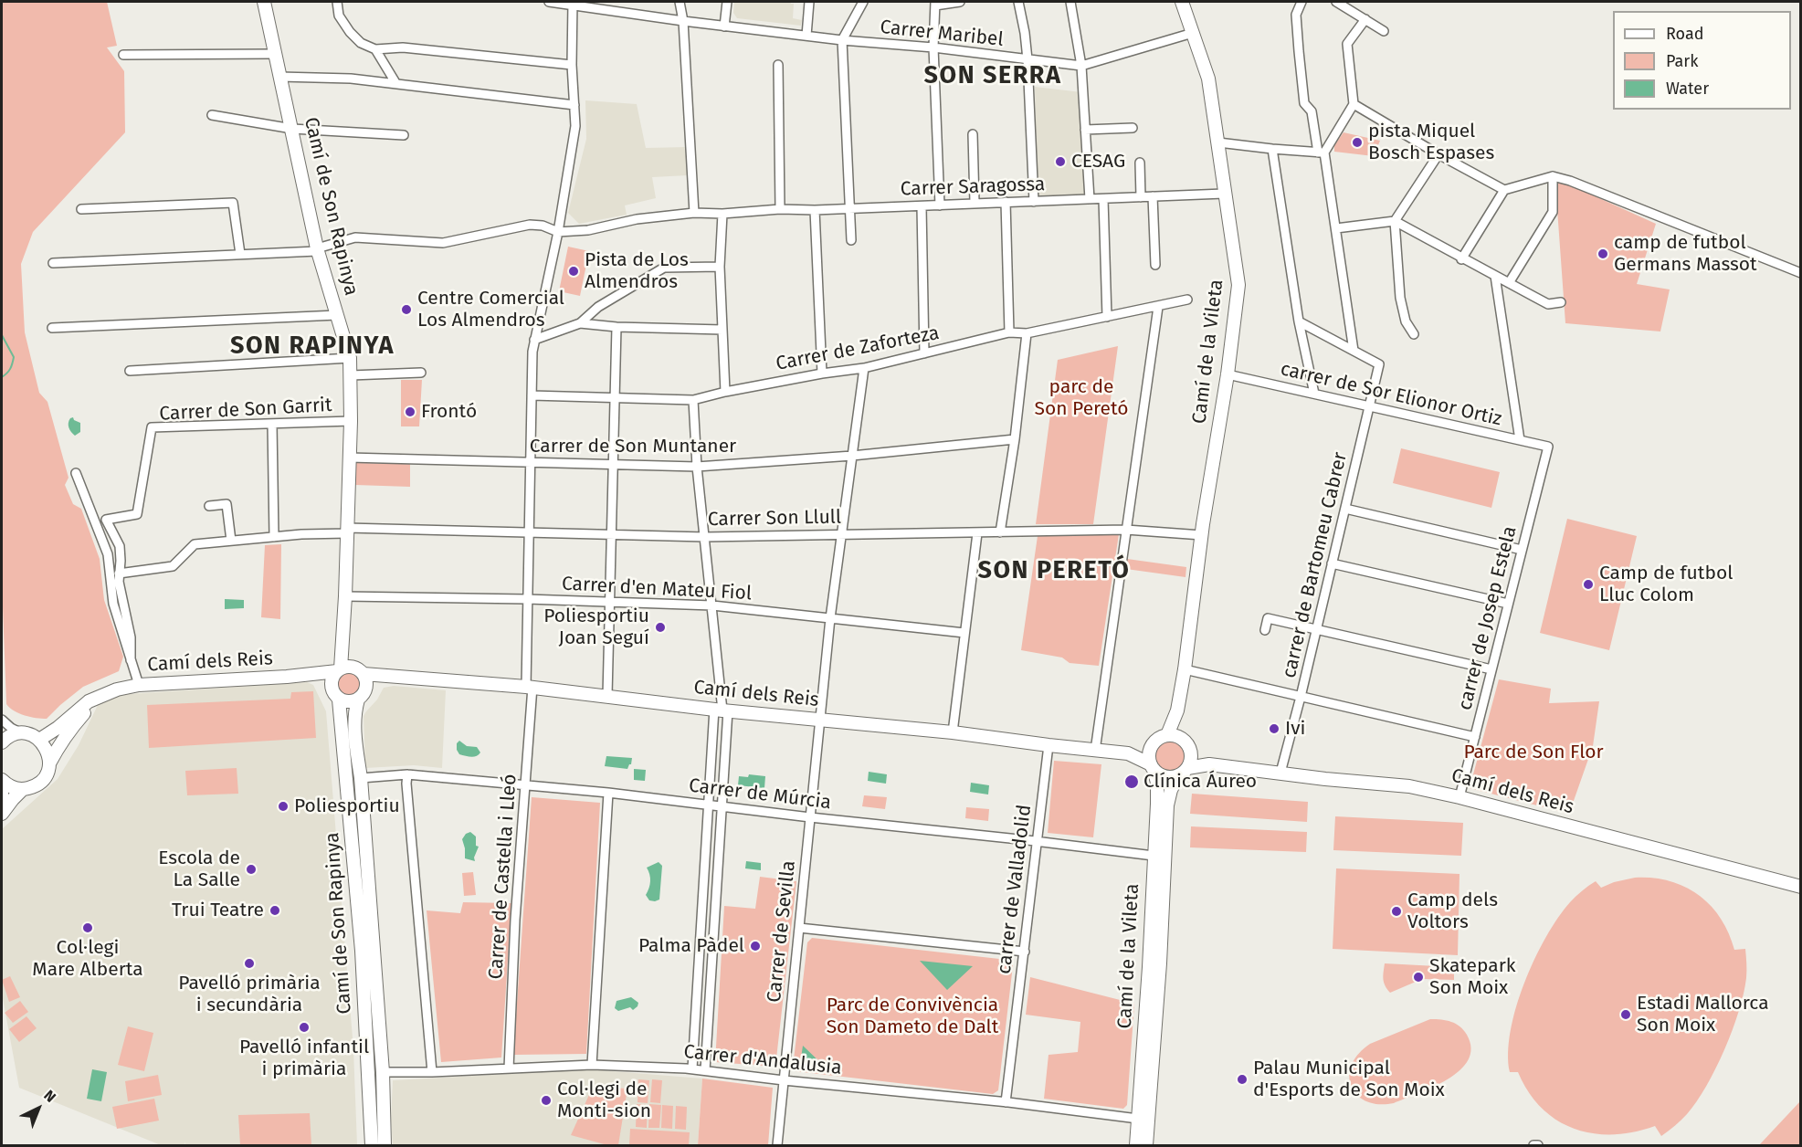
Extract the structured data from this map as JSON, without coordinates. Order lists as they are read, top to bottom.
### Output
{
  "streets": {
    "street": [
      "Carrer Maribel",
      "Carrer Saragossa",
      "Camí de Son Rapinya",
      "Carrer de Zaforteza",
      "Camí de la Vileta",
      "carrer de Sor Elionor Ortiz",
      "Carrer de Son Garrit",
      "Carrer de Son Muntaner",
      "Carrer Son Llull",
      "carrer de Bartomeu Cabrer",
      "Carrer d'en Mateu Fiol",
      "carrer de Josep Estela",
      "Camí dels Reis",
      "Carrer de Múrcia",
      "Carrer de Castella i Lleó",
      "carrer de Valladolid",
      "Carrer de Sevilla",
      "Carrer d'Andalusia"
    ]
  },
  "crossings": [
    ["Carrer Maribel", "Camí de la Vileta"],
    ["Carrer Maribel", "Carrer de Castella i Lleó"],
    ["Carrer Saragossa", "Camí de la Vileta"],
    ["Camí de Son Rapinya", "Carrer de Son Garrit"],
    ["Camí de Son Rapinya", "Carrer de Son Muntaner"],
    ["Camí de Son Rapinya", "Carrer Son Llull"],
    ["Camí de Son Rapinya", "Carrer d'en Mateu Fiol"],
    ["Camí de Son Rapinya", "Camí dels Reis"],
    ["Camí de Son Rapinya", "Carrer de Múrcia"],
    ["Camí de Son Rapinya", "Carrer d'Andalusia"],
    ["Carrer de Zaforteza", "Carrer de Castella i Lleó"],
    ["Carrer de Zaforteza", "Carrer de Sevilla"],
    ["Camí de la Vileta", "carrer de Sor Elionor Ortiz"],
    ["Camí de la Vileta", "Carrer Son Llull"],
    ["Camí de la Vileta", "Camí dels Reis"],
    ["Camí de la Vileta", "Carrer de Múrcia"],
    ["Camí de la Vileta", "Carrer d'Andalusia"],
    ["carrer de Sor Elionor Ortiz", "carrer de Bartomeu Cabrer"],
    ["carrer de Sor Elionor Ortiz", "carrer de Josep Estela"],
    ["Carrer de Son Garrit", "Carrer Son Llull"],
    ["Carrer de Son Muntaner", "Carrer de Castella i Lleó"],
    ["Carrer de Son Muntaner", "Carrer de Sevilla"],
    ["Carrer Son Llull", "Carrer de Castella i Lleó"],
    ["Carrer Son Llull", "Carrer de Sevilla"],
    ["carrer de Bartomeu Cabrer", "Camí dels Reis"],
    ["Carrer d'en Mateu Fiol", "Carrer de Castella i Lleó"],
    ["Carrer d'en Mateu Fiol", "Carrer de Sevilla"],
    ["carrer de Josep Estela", "Camí dels Reis"],
    ["Camí dels Reis", "Carrer de Castella i Lleó"],
    ["Camí dels Reis", "carrer de Valladolid"],
    ["Camí dels Reis", "Carrer de Sevilla"],
    ["Carrer de Múrcia", "Carrer de Castella i Lleó"],
    ["Carrer de Múrcia", "carrer de Valladolid"],
    ["Carrer de Múrcia", "Carrer de Sevilla"],
    ["Carrer de Castella i Lleó", "Carrer d'Andalusia"],
    ["carrer de Valladolid", "Carrer d'Andalusia"],
    ["Carrer de Sevilla", "Carrer d'Andalusia"]
  ],
  "districts": ["SON SERRA", "SON RAPINYA", "SON PERETÓ"],
  "parks": ["parc de Son Peretó", "Parc de Son Flor", "Parc de Convivència Son Dameto de Dalt"],
  "places": [
    "pista Miquel Bosch Espases",
    "CESAG",
    "camp de futbol Germans Massot",
    "Pista de Los Almendros",
    "Centre Comercial Los Almendros",
    "Frontó",
    "Camp de futbol Lluc Colom",
    "Poliesportiu Joan Seguí",
    "Ivi",
    "Clínica Áureo",
    "Poliesportiu",
    "Escola de La Salle",
    "Trui Teatre",
    "Camp dels Voltors",
    "Col·legi Mare Alberta",
    "Palma Pàdel",
    "Pavelló primària i secundària",
    "Skatepark Son Moix",
    "Estadi Mallorca Son Moix",
    "Pavelló infantil i primària",
    "Palau Municipal d'Esports de Son Moix",
    "Col·legi de Monti-sion"
  ],
  "legend": ["Road", "Park", "Water"],
  "north": "top right"
}
